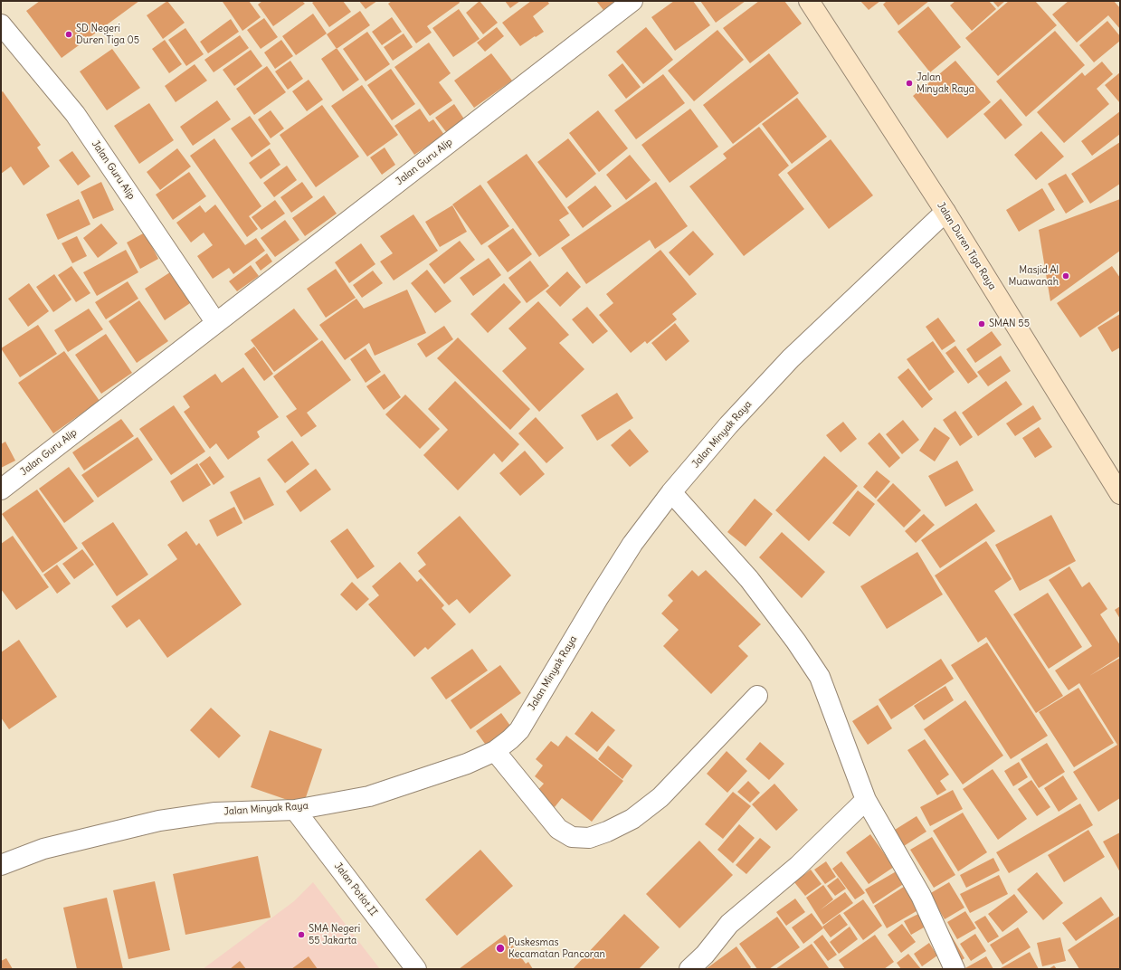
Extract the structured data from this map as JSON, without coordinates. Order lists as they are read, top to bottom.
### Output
{
  "streets": {
    "main road": ["Jalan Duren Tiga Raya"],
    "street": ["Jalan Guru Alip", "Jalan Minyak Raya", "Jalan Potlot II"]
  },
  "crossings": [
    ["Jalan Duren Tiga Raya", "Jalan Minyak Raya"],
    ["Jalan Minyak Raya", "Jalan Potlot II"]
  ],
  "places": [
    "SD Negeri Duren Tiga 05",
    "Jalan Minyak Raya",
    "Masjid Al Muawanah",
    "SMAN 55",
    "SMA Negeri 55 Jakarta",
    "Puskesmas Kecamatan Pancoran"
  ]
}
